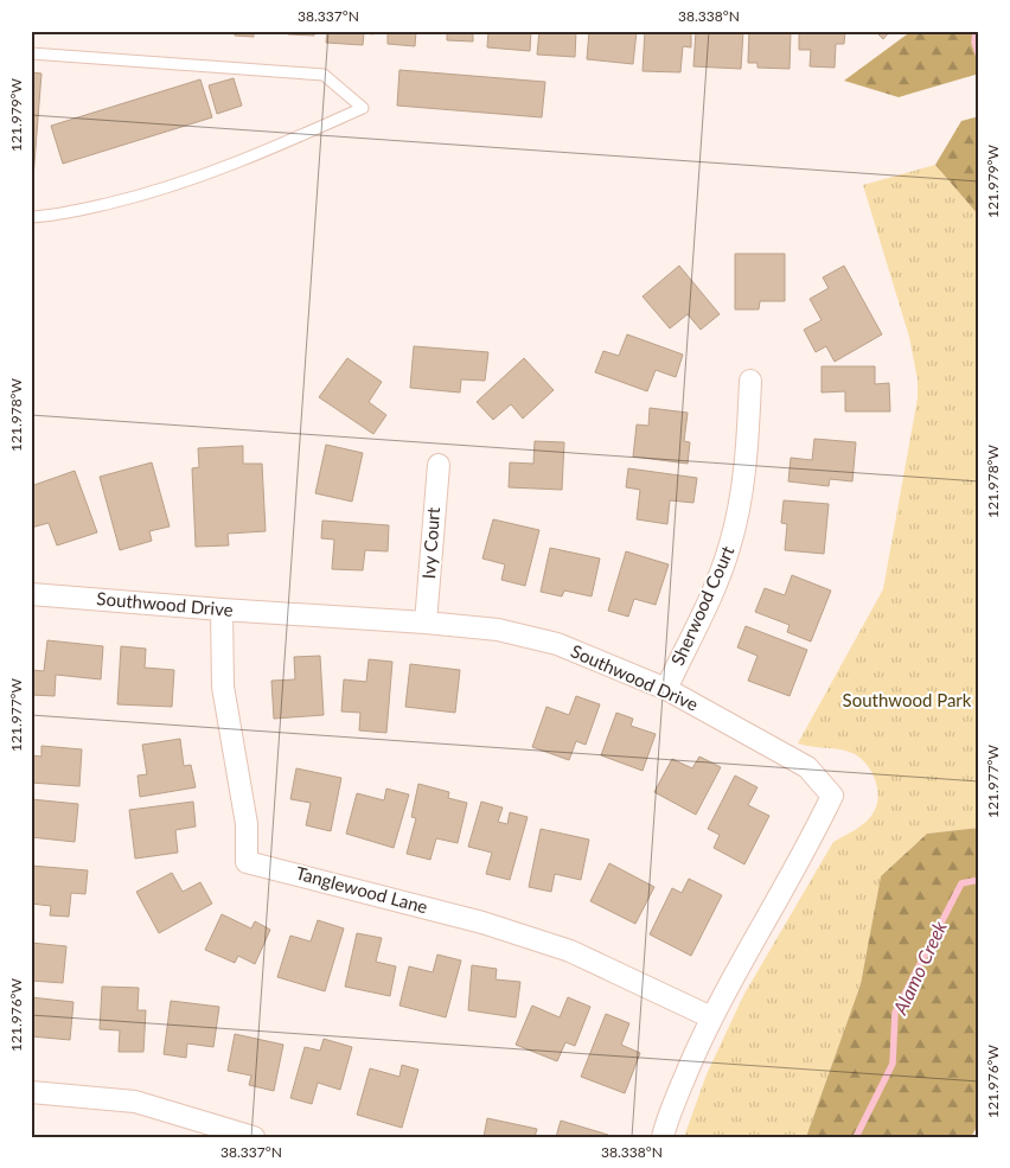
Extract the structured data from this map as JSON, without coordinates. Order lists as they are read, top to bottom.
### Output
{
  "streets": {
    "street": [
      "Ivy Court",
      "Southwood Drive",
      "Sherwood Court",
      "Tanglewood Lane"
    ]
  },
  "crossings": [
    ["Ivy Court", "Southwood Drive"],
    ["Southwood Drive", "Sherwood Court"],
    ["Southwood Drive", "Tanglewood Lane"]
  ],
  "water": ["Alamo Creek"],
  "parks": ["Southwood Park"],
  "coordinates": [
    "38.337°N",
    "38.338°N",
    "121.979°W",
    "121.978°W",
    "121.977°W",
    "121.976°W"
  ]
}
